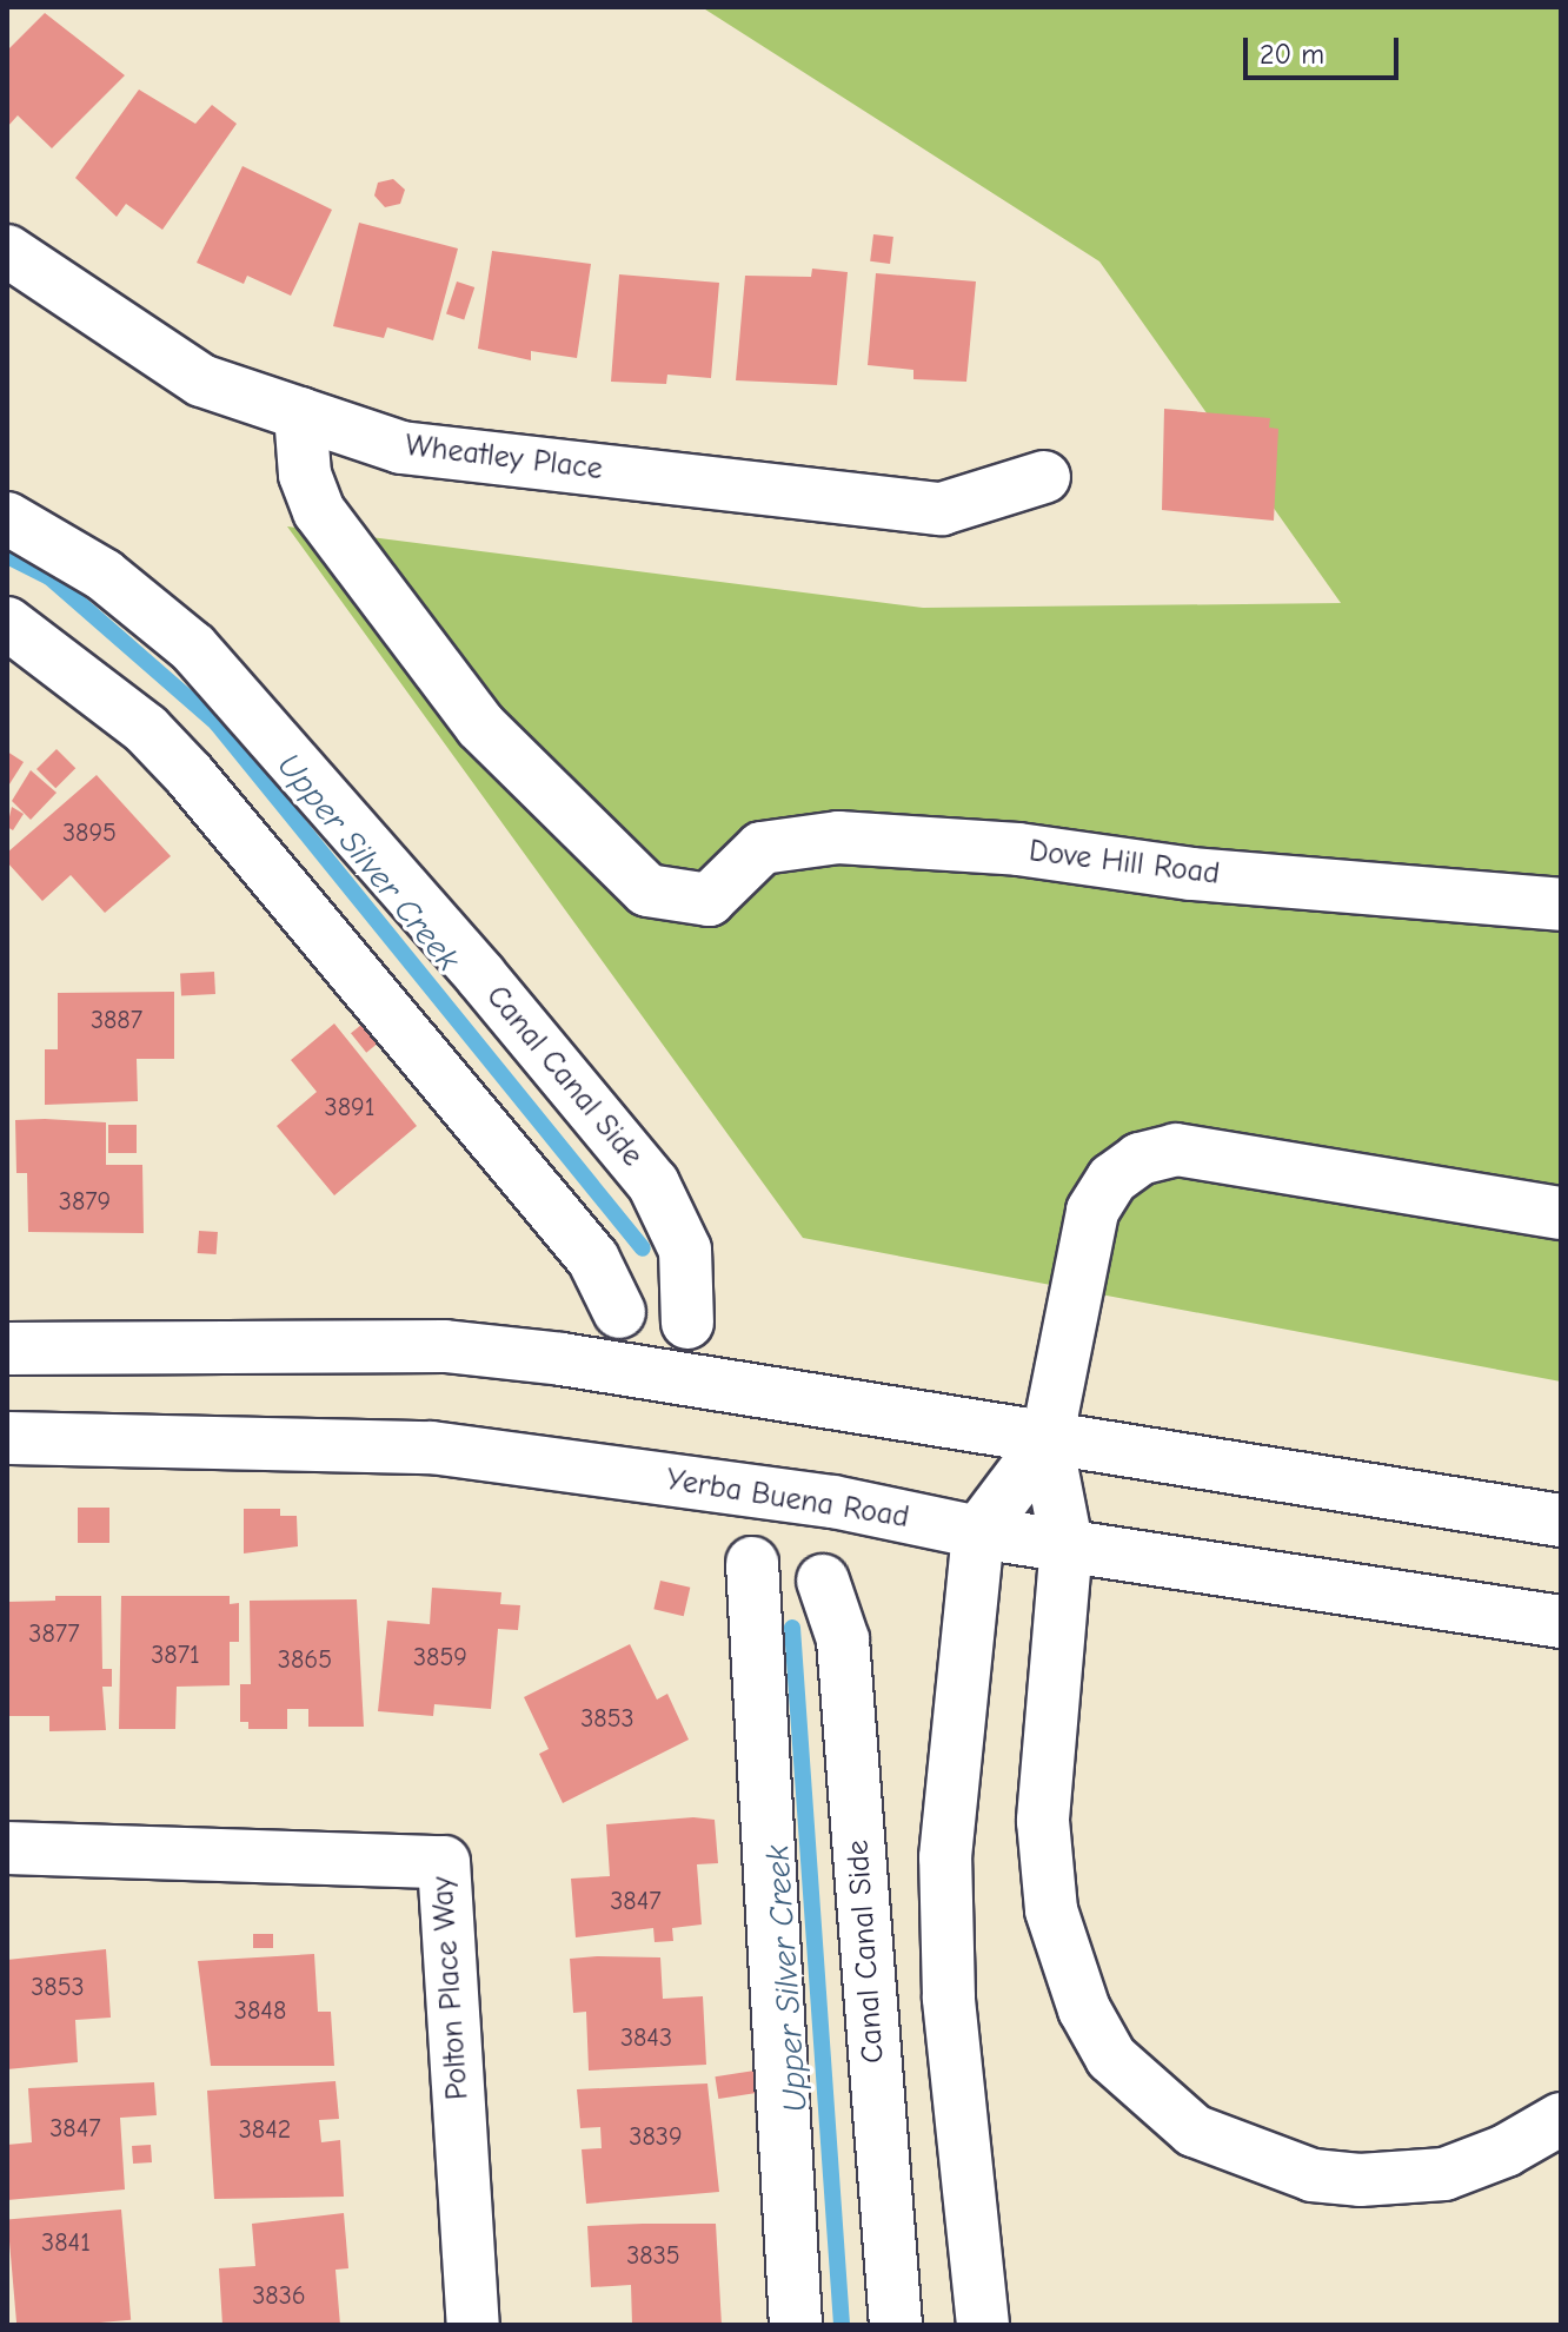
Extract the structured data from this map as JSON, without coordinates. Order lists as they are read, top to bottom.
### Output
{
  "streets": {
    "main road": [
      "Wheatley Place",
      "Dove Hill Road",
      "Canal Canal Side",
      "Yerba Buena Road",
      "Polton Place Way"
    ]
  },
  "crossings": [
    ["Wheatley Place", "Dove Hill Road"]
  ],
  "water": ["Upper Silver Creek"],
  "house_numbers": [
    "3895",
    "3887",
    "3891",
    "3879",
    "3877",
    "3871",
    "3859",
    "3865",
    "3853",
    "3847",
    "3853",
    "3848",
    "3843",
    "3847",
    "3842",
    "3839",
    "3841",
    "3835",
    "3836"
  ],
  "scale_bar": "20 m"
}
